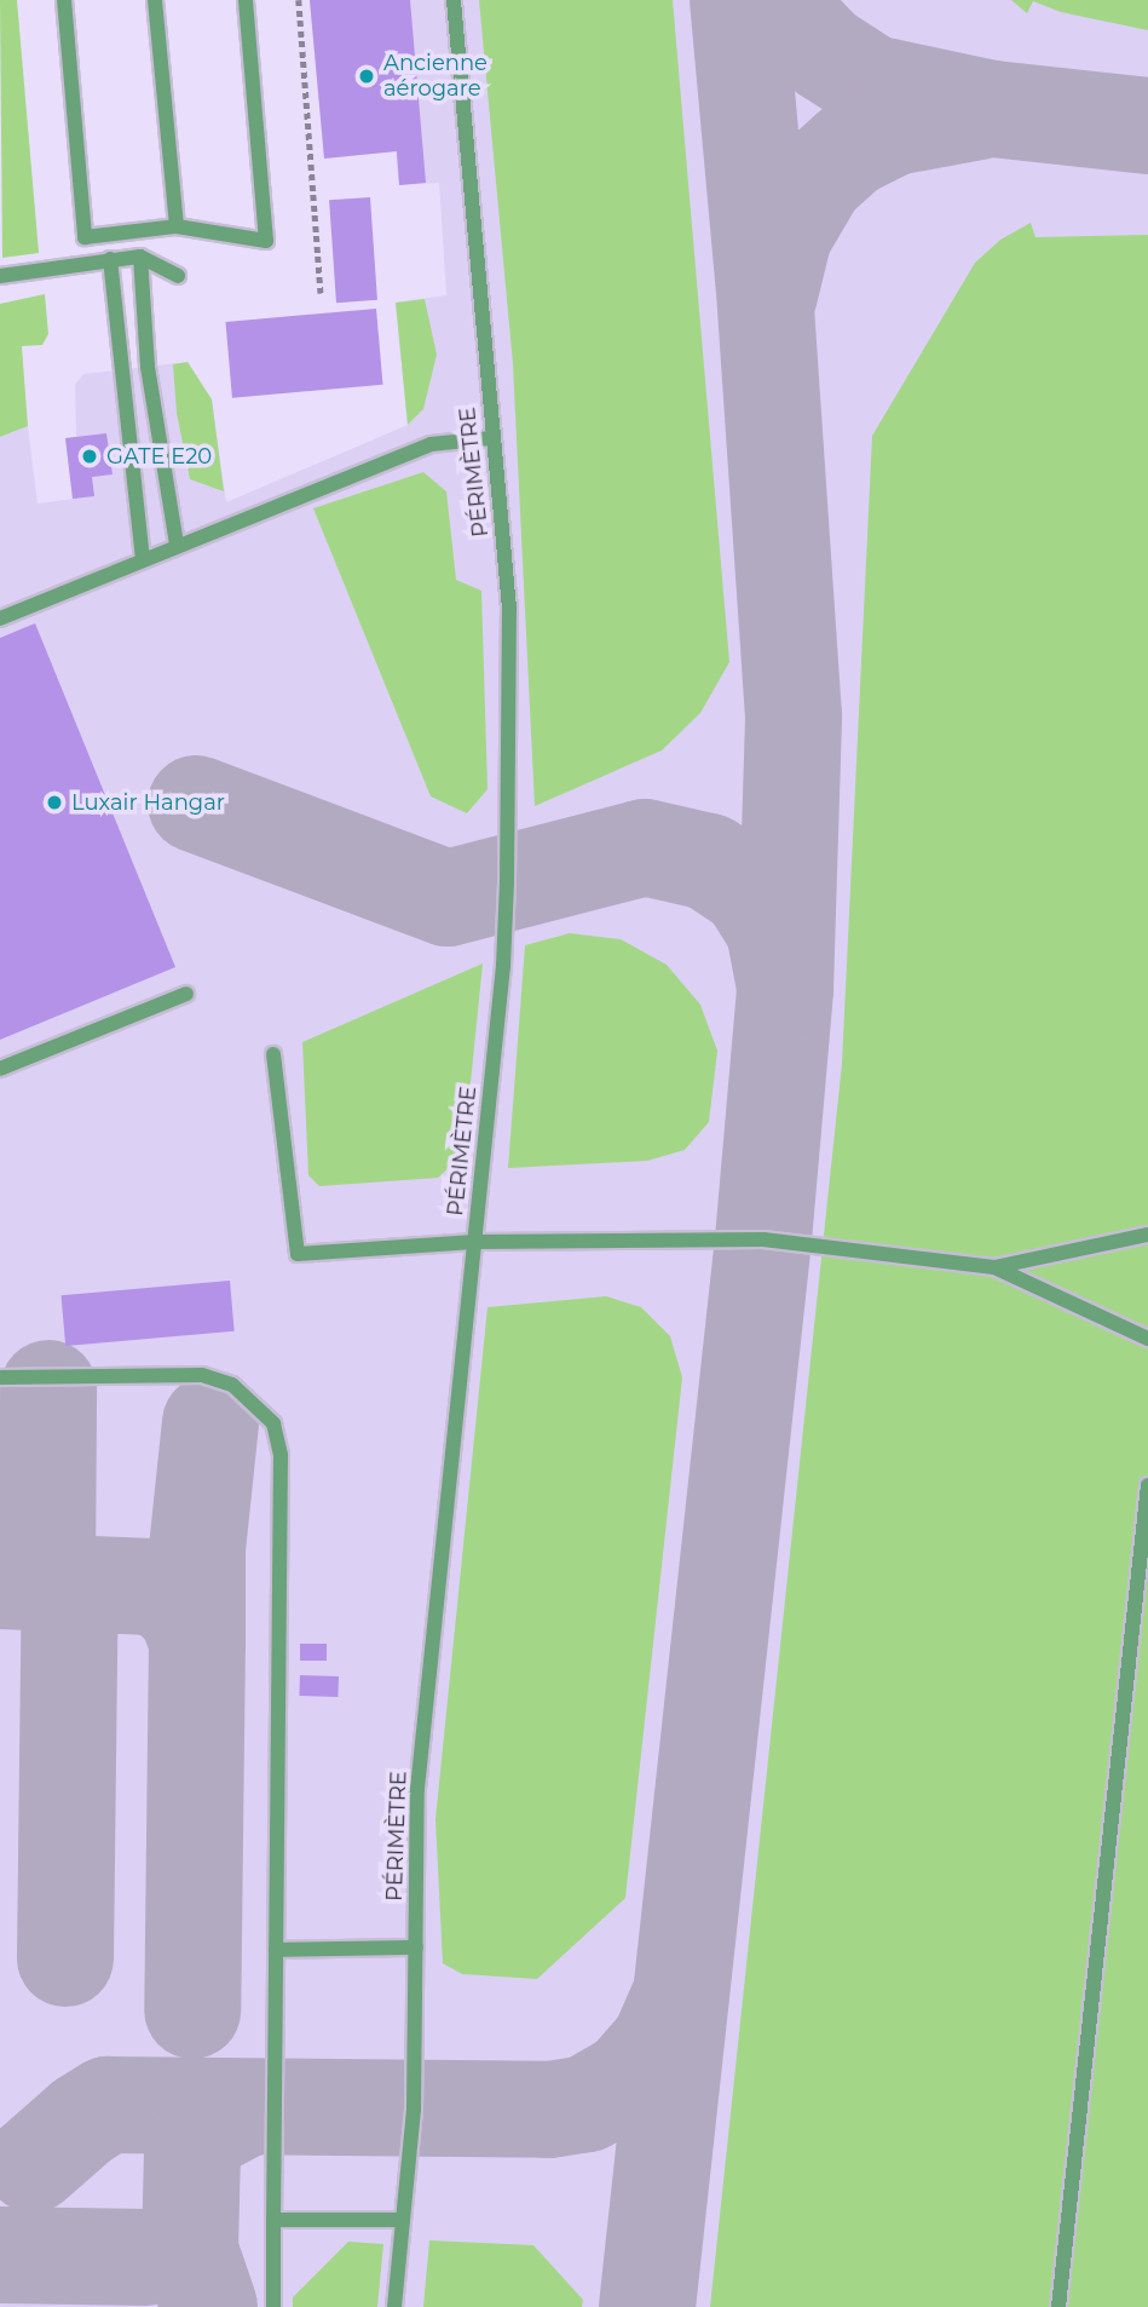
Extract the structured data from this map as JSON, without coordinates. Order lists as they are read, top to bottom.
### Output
{
  "streets": {
    "lane": ["PÉRIMÈTRE"]
  },
  "places": ["Ancienne aérogare", "GATE E20", "Luxair Hangar"]
}
